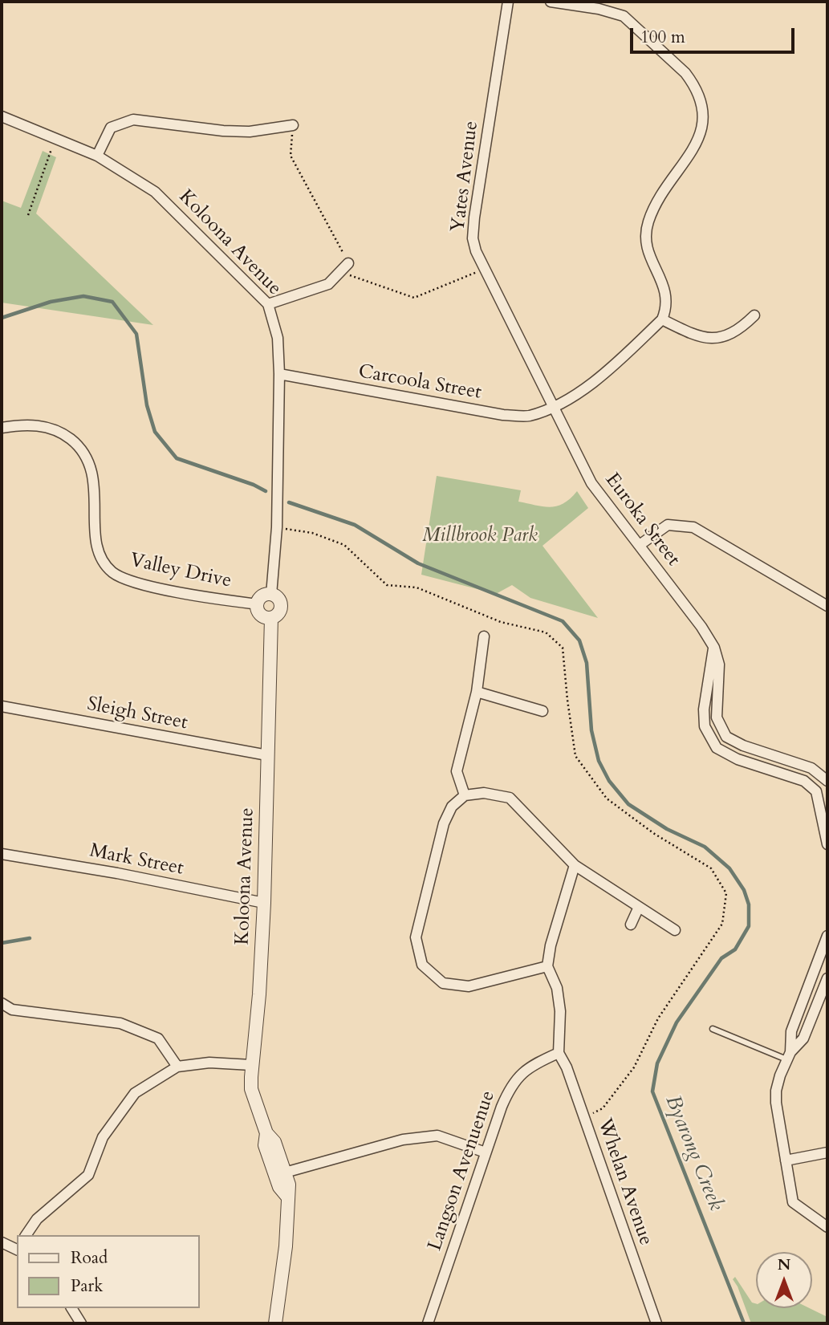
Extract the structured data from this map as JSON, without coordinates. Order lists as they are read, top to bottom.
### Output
{
  "streets": {
    "street": [
      "Yates Avenue",
      "Koloona Avenue",
      "Carcoola Street",
      "Euroka Street",
      "Valley Drive",
      "Sleigh Street",
      "Mark Street",
      "Langson Avenuenue",
      "Whelan Avenue"
    ]
  },
  "crossings": [
    ["Yates Avenue", "Carcoola Street"],
    ["Yates Avenue", "Euroka Street"],
    ["Koloona Avenue", "Carcoola Street"],
    ["Koloona Avenue", "Valley Drive"],
    ["Koloona Avenue", "Sleigh Street"],
    ["Koloona Avenue", "Mark Street"],
    ["Carcoola Street", "Euroka Street"],
    ["Langson Avenuenue", "Whelan Avenue"]
  ],
  "water": ["Byarong Creek"],
  "parks": ["Millbrook Park"],
  "legend": ["Road", "Park"],
  "scale_bar": "100 m",
  "north": "top"
}
